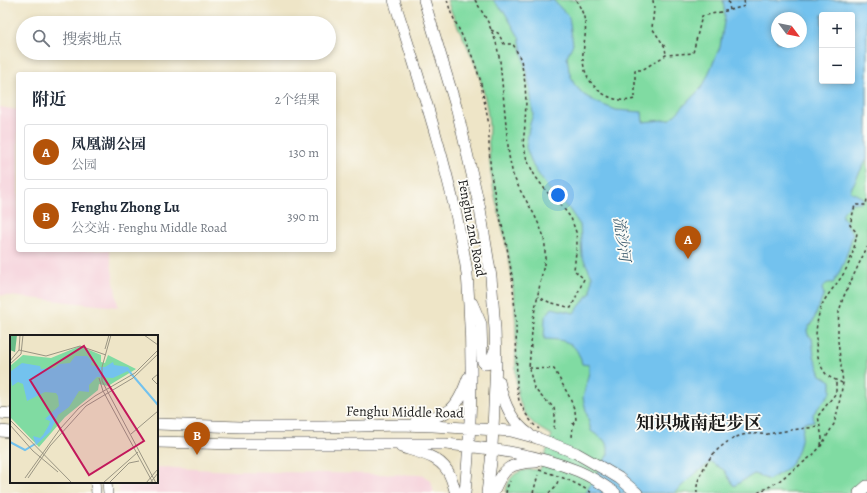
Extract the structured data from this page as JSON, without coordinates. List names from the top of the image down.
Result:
{
  "streets": {
    "street": ["Fenghu 2nd Road", "Fenghu Middle Road"]
  },
  "crossings": [
    ["Fenghu 2nd Road", "Fenghu Middle Road"]
  ],
  "districts": ["知识城南起步区"],
  "water": ["流沙河"],
  "north": "bottom right",
  "page": {
    "map_buttons": ["+", "−"],
    "search": "搜索地点",
    "heading": ["附近", "2个结果"],
    "list": [
      {
        "mark": "A",
        "name": "凤凰湖公园",
        "note": "公园",
        "value": "130 m"
      },
      {
        "mark": "B",
        "name": "Fenghu Zhong Lu",
        "note": "公交站 · Fenghu Middle Road",
        "value": "390 m"
      }
    ],
    "pins": ["A", "B"]
  }
}
